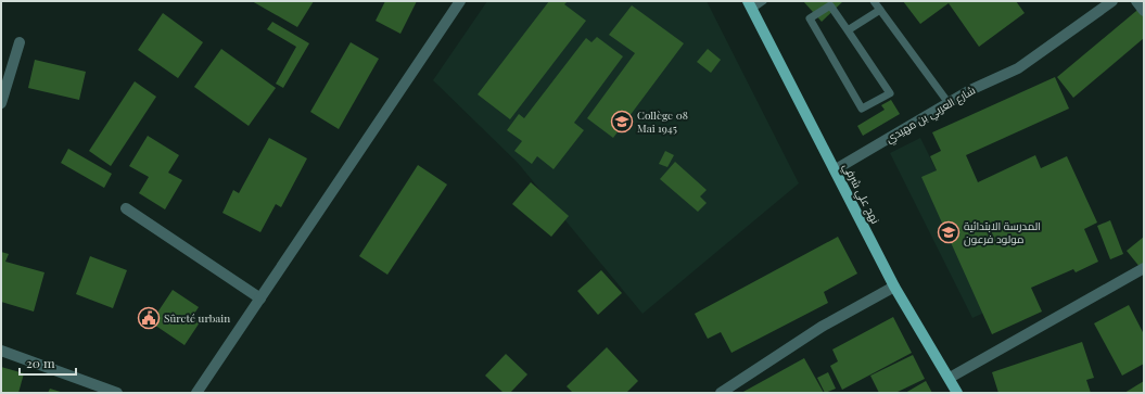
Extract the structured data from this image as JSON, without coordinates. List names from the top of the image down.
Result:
{
  "streets": {
    "main road": ["نهج علي شرفي"],
    "street": ["شارع العربي بن مهيدي"]
  },
  "crossings": [
    ["شارع العربي بن مهيدي", "نهج علي شرفي"]
  ],
  "places": {
    "school or university": ["Collège 08 Mai 1945", "المدرسة الابتدائية مولود فرعون"],
    "public building": ["Sûreté urbain"]
  },
  "scale_bar": "20 m"
}
